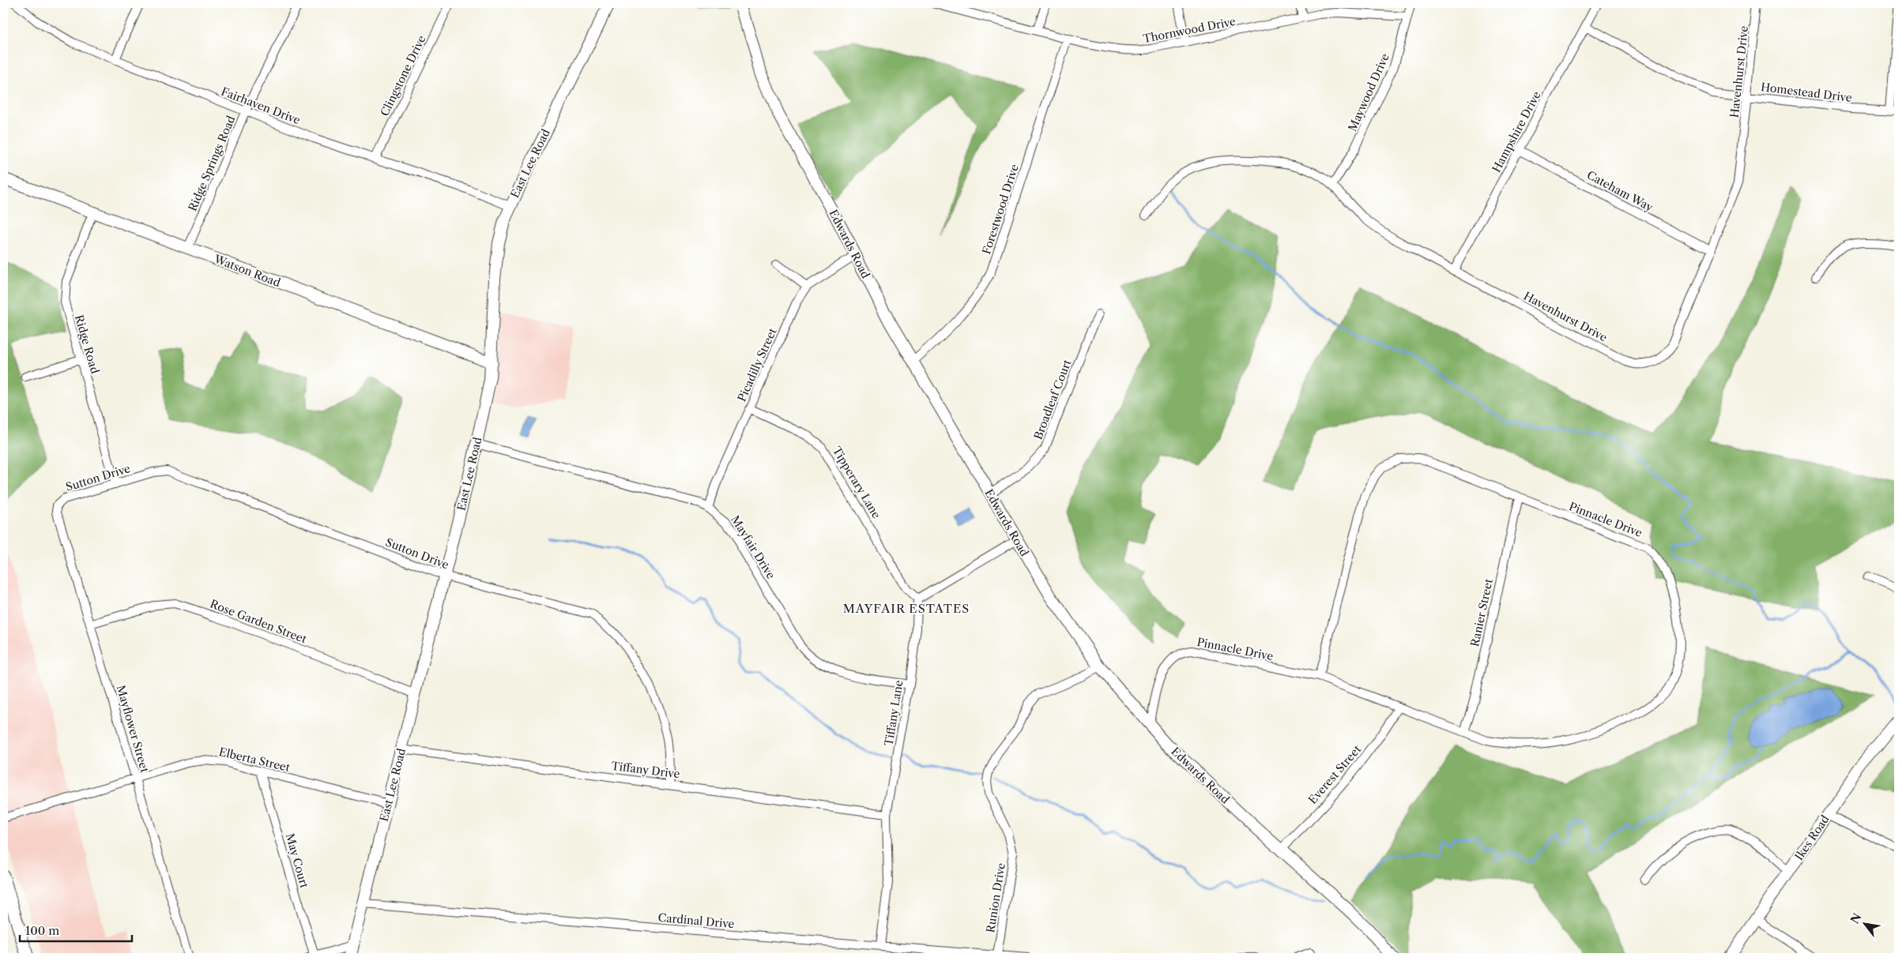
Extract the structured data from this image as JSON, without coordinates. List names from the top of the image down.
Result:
{
  "streets": {
    "street": [
      "Thornwood Drive",
      "Havenhurst Drive",
      "Clingstone Drive",
      "Maywood Drive",
      "Homestead Drive",
      "Fairhaven Drive",
      "Hampshire Drive",
      "Ridge Springs Road",
      "East Lee Road",
      "Cateham Way",
      "Forestwood Drive",
      "Edwards Road",
      "Watson Road",
      "Ridge Road",
      "Picadilly Street",
      "Broadleaf Court",
      "Sutton Drive",
      "Tipperary Lane",
      "Pinnacle Drive",
      "Mayfair Drive",
      "Ranier Street",
      "Rose Garden Street",
      "Tiffany Lane",
      "Mayflower Street",
      "Elberta Street",
      "Tiffany Drive",
      "Everest Street",
      "Ikes Road",
      "May Court",
      "Runion Drive",
      "Cardinal Drive"
    ]
  },
  "crossings": [
    ["Thornwood Drive", "Maywood Drive"],
    ["Thornwood Drive", "Forestwood Drive"],
    ["Havenhurst Drive", "Maywood Drive"],
    ["Havenhurst Drive", "Homestead Drive"],
    ["Havenhurst Drive", "Hampshire Drive"],
    ["Havenhurst Drive", "Cateham Way"],
    ["Clingstone Drive", "Fairhaven Drive"],
    ["Homestead Drive", "Hampshire Drive"],
    ["Fairhaven Drive", "Ridge Springs Road"],
    ["Fairhaven Drive", "East Lee Road"],
    ["Hampshire Drive", "Cateham Way"],
    ["Ridge Springs Road", "Watson Road"],
    ["East Lee Road", "Watson Road"],
    ["East Lee Road", "Sutton Drive"],
    ["East Lee Road", "Mayfair Drive"],
    ["East Lee Road", "Rose Garden Street"],
    ["East Lee Road", "Elberta Street"],
    ["East Lee Road", "Tiffany Drive"],
    ["East Lee Road", "Cardinal Drive"],
    ["Forestwood Drive", "Edwards Road"],
    ["Edwards Road", "Picadilly Street"],
    ["Edwards Road", "Broadleaf Court"],
    ["Edwards Road", "Pinnacle Drive"],
    ["Edwards Road", "Everest Street"],
    ["Edwards Road", "Runion Drive"],
    ["Watson Road", "Ridge Road"],
    ["Ridge Road", "Sutton Drive"],
    ["Picadilly Street", "Tipperary Lane"],
    ["Picadilly Street", "Mayfair Drive"],
    ["Sutton Drive", "Mayflower Street"],
    ["Sutton Drive", "Tiffany Drive"],
    ["Tipperary Lane", "Tiffany Lane"],
    ["Pinnacle Drive", "Ranier Street"],
    ["Pinnacle Drive", "Everest Street"],
    ["Mayfair Drive", "Tiffany Lane"],
    ["Rose Garden Street", "Mayflower Street"],
    ["Tiffany Lane", "Tiffany Drive"],
    ["Tiffany Lane", "Cardinal Drive"],
    ["Mayflower Street", "Elberta Street"],
    ["Elberta Street", "May Court"],
    ["Runion Drive", "Cardinal Drive"]
  ],
  "districts": ["MAYFAIR ESTATES"],
  "scale_bar": "100 m",
  "north": "top left"
}
